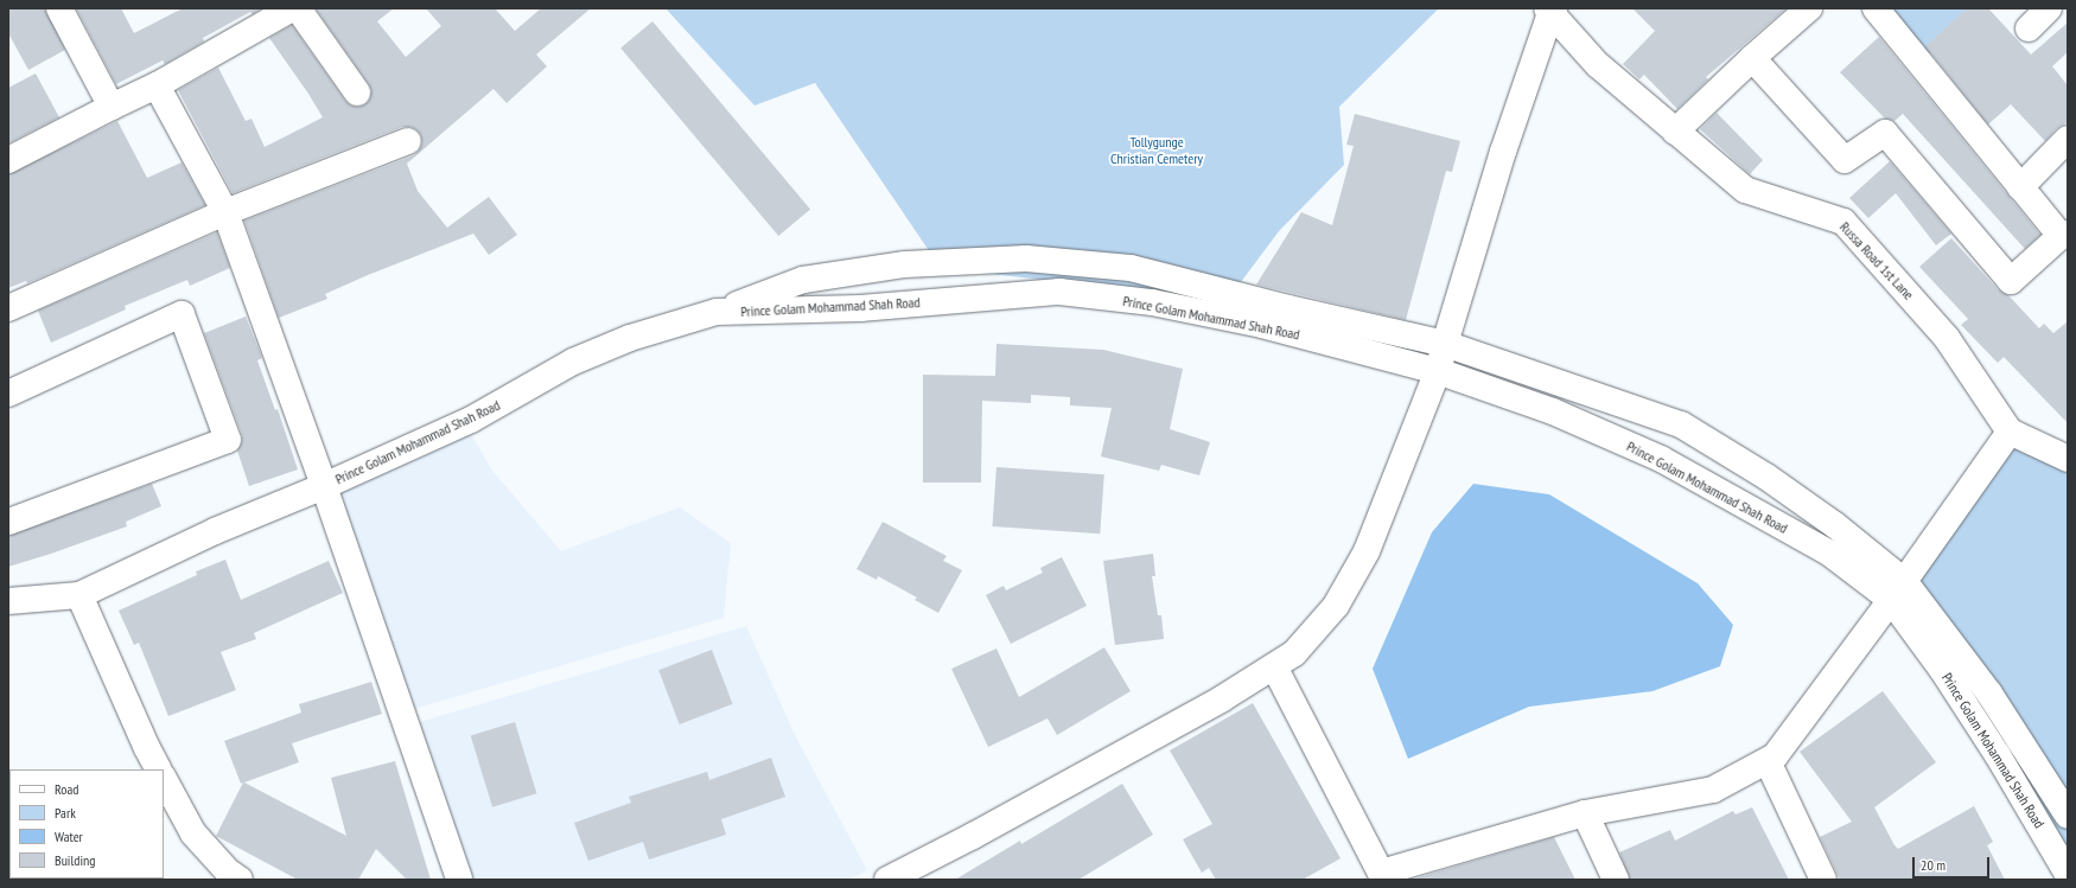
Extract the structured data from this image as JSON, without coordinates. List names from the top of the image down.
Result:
{
  "streets": {
    "street": ["Russa Road 1st Lane", "Prince Golam Mohammad Shah Road"]
  },
  "parks": ["Tollygunge Christian Cemetery"],
  "legend": [
    "Road",
    "Park",
    "Water",
    "Building"
  ],
  "scale_bar": "20 m"
}
